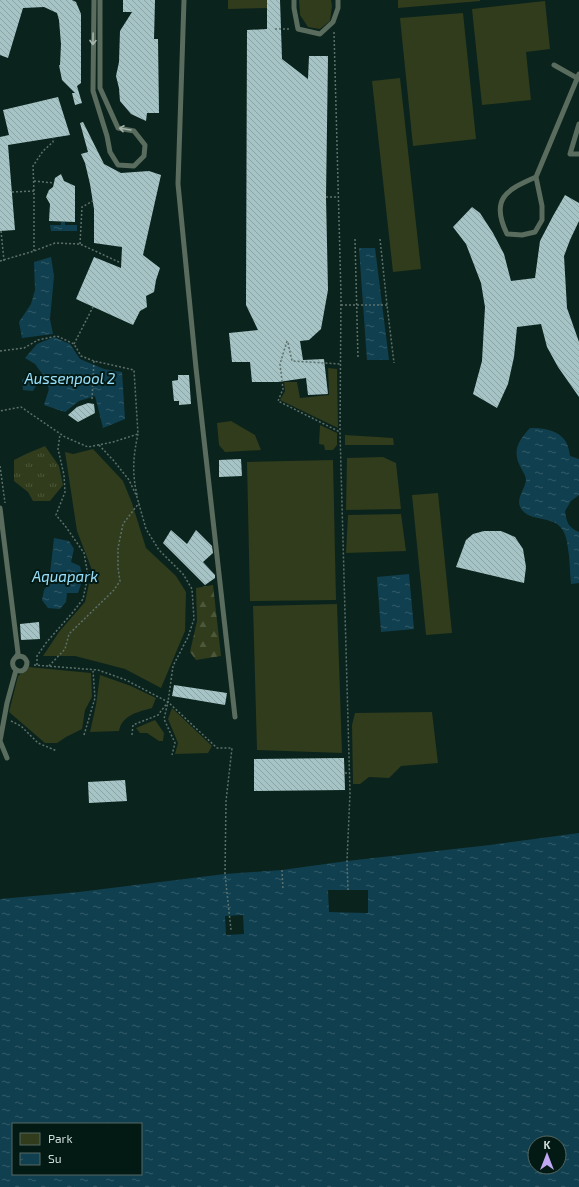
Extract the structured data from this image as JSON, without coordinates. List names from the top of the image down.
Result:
{
  "water": ["Aussenpool 2", "Aquapark"],
  "legend": ["Park", "Su"],
  "north": "top"
}
